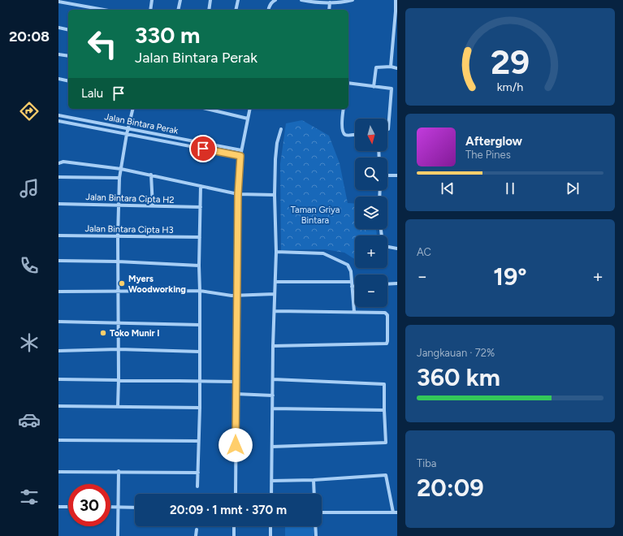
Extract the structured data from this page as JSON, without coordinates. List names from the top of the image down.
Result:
{
  "streets": {
    "street": ["Jalan Bintara Perak", "Jalan Bintara Cipta H2", "Jalan Bintara Cipta H3"]
  },
  "parks": ["Taman Griya Bintara"],
  "places": ["Myers Woodworking", "Toko Munir I"],
  "north": "bottom",
  "page": {
    "tabs": "20:08",
    "turn": ["330 m", "Jalan Bintara Perak"],
    "then": "Lalu",
    "map_buttons": ["+", "−"],
    "song": ["Afterglow", "The Pines"],
    "tile": [
      "AC",
      ["Jangkauan · 72%", "360 km"],
      ["Tiba", "20:09"]
    ],
    "heat": ["−", "19°", "+"],
    "limit": "30",
    "trip": "20:09 · 1 mnt · 370 m",
    "gauge": ["29", "km/h"]
  }
}
